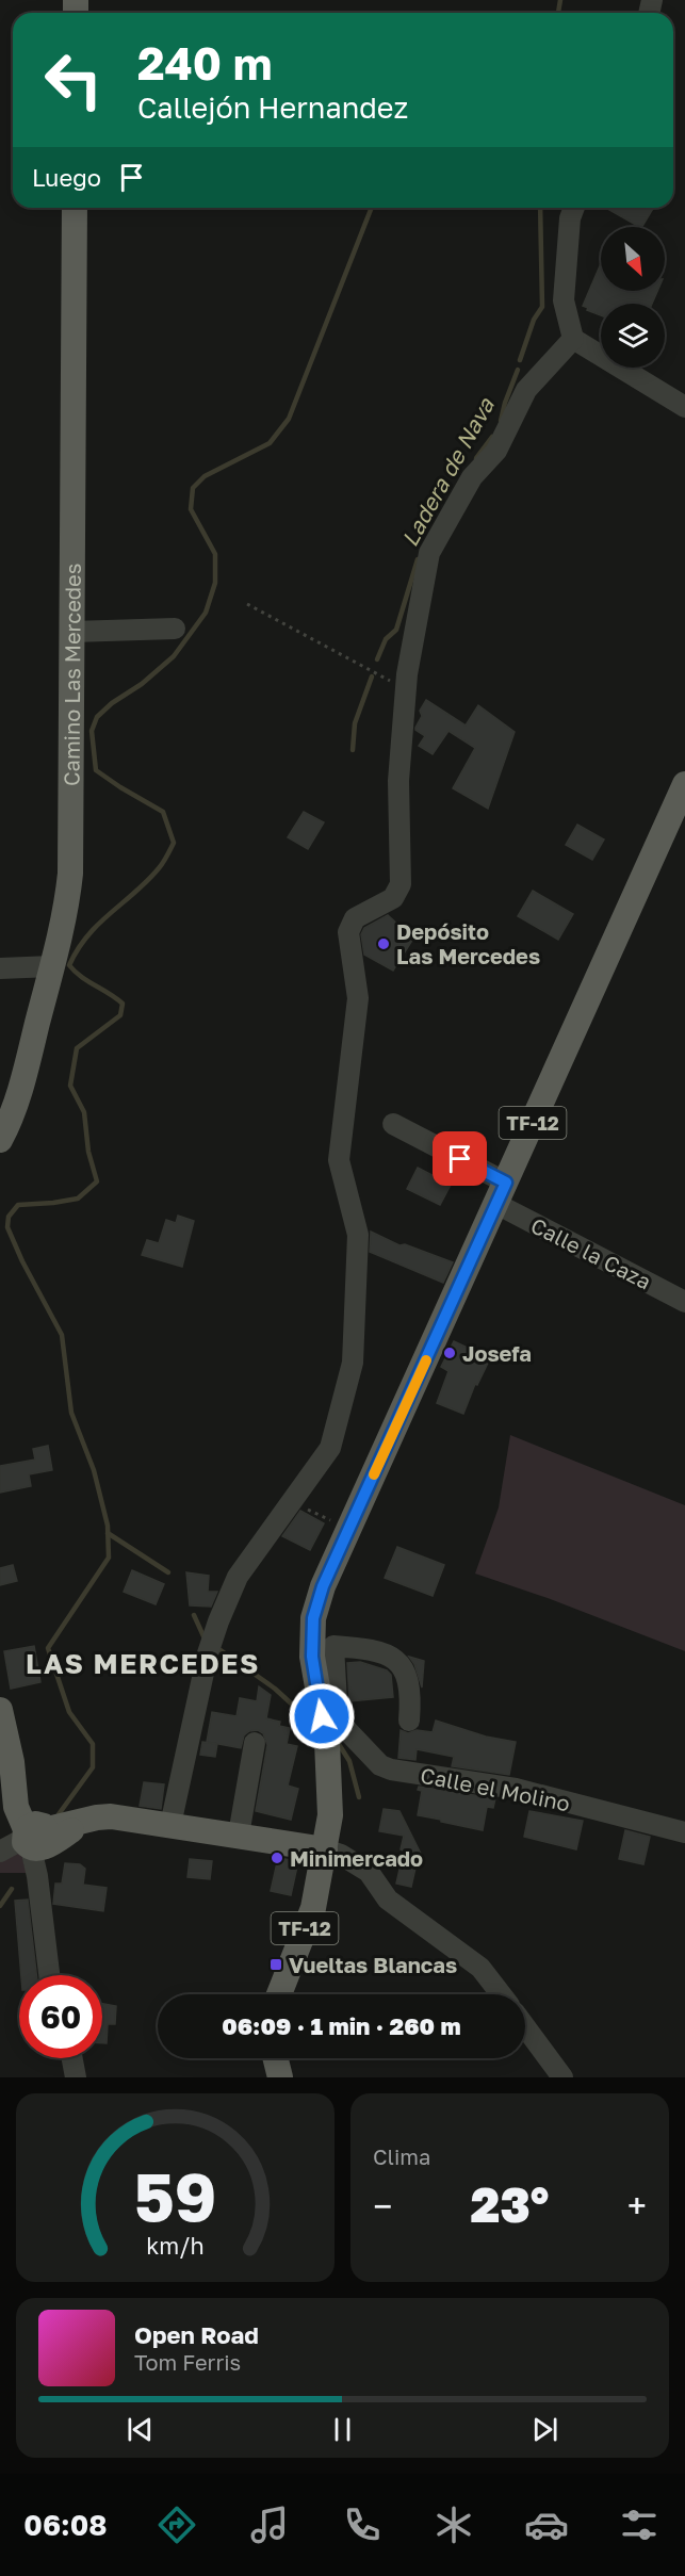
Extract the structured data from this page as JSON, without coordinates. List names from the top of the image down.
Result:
{
  "streets": {
    "main road": ["Camino Las Mercedes", "TF-12"],
    "street": ["Calle la Caza", "Calle el Molino"]
  },
  "crossings": [
    ["TF-12", "Calle la Caza"],
    ["TF-12", "Calle el Molino"]
  ],
  "districts": ["LAS MERCEDES"],
  "water": ["Ladera de Nava"],
  "places": {
    "other": ["Depósito Las Mercedes", "Josefa", "Minimercado"],
    "transit": ["Vueltas Blancas"]
  },
  "north": "bottom right",
  "page": {
    "turn": ["240 m", "Callejón Hernandez"],
    "then": "Luego",
    "limit": "60",
    "trip": "06:09 · 1 min · 260 m",
    "tile": "Clima",
    "heat": ["−", "23°", "+"],
    "song": ["Open Road", "Tom Ferris"],
    "tabs": "06:08",
    "gauge": ["59", "km/h"]
  }
}
